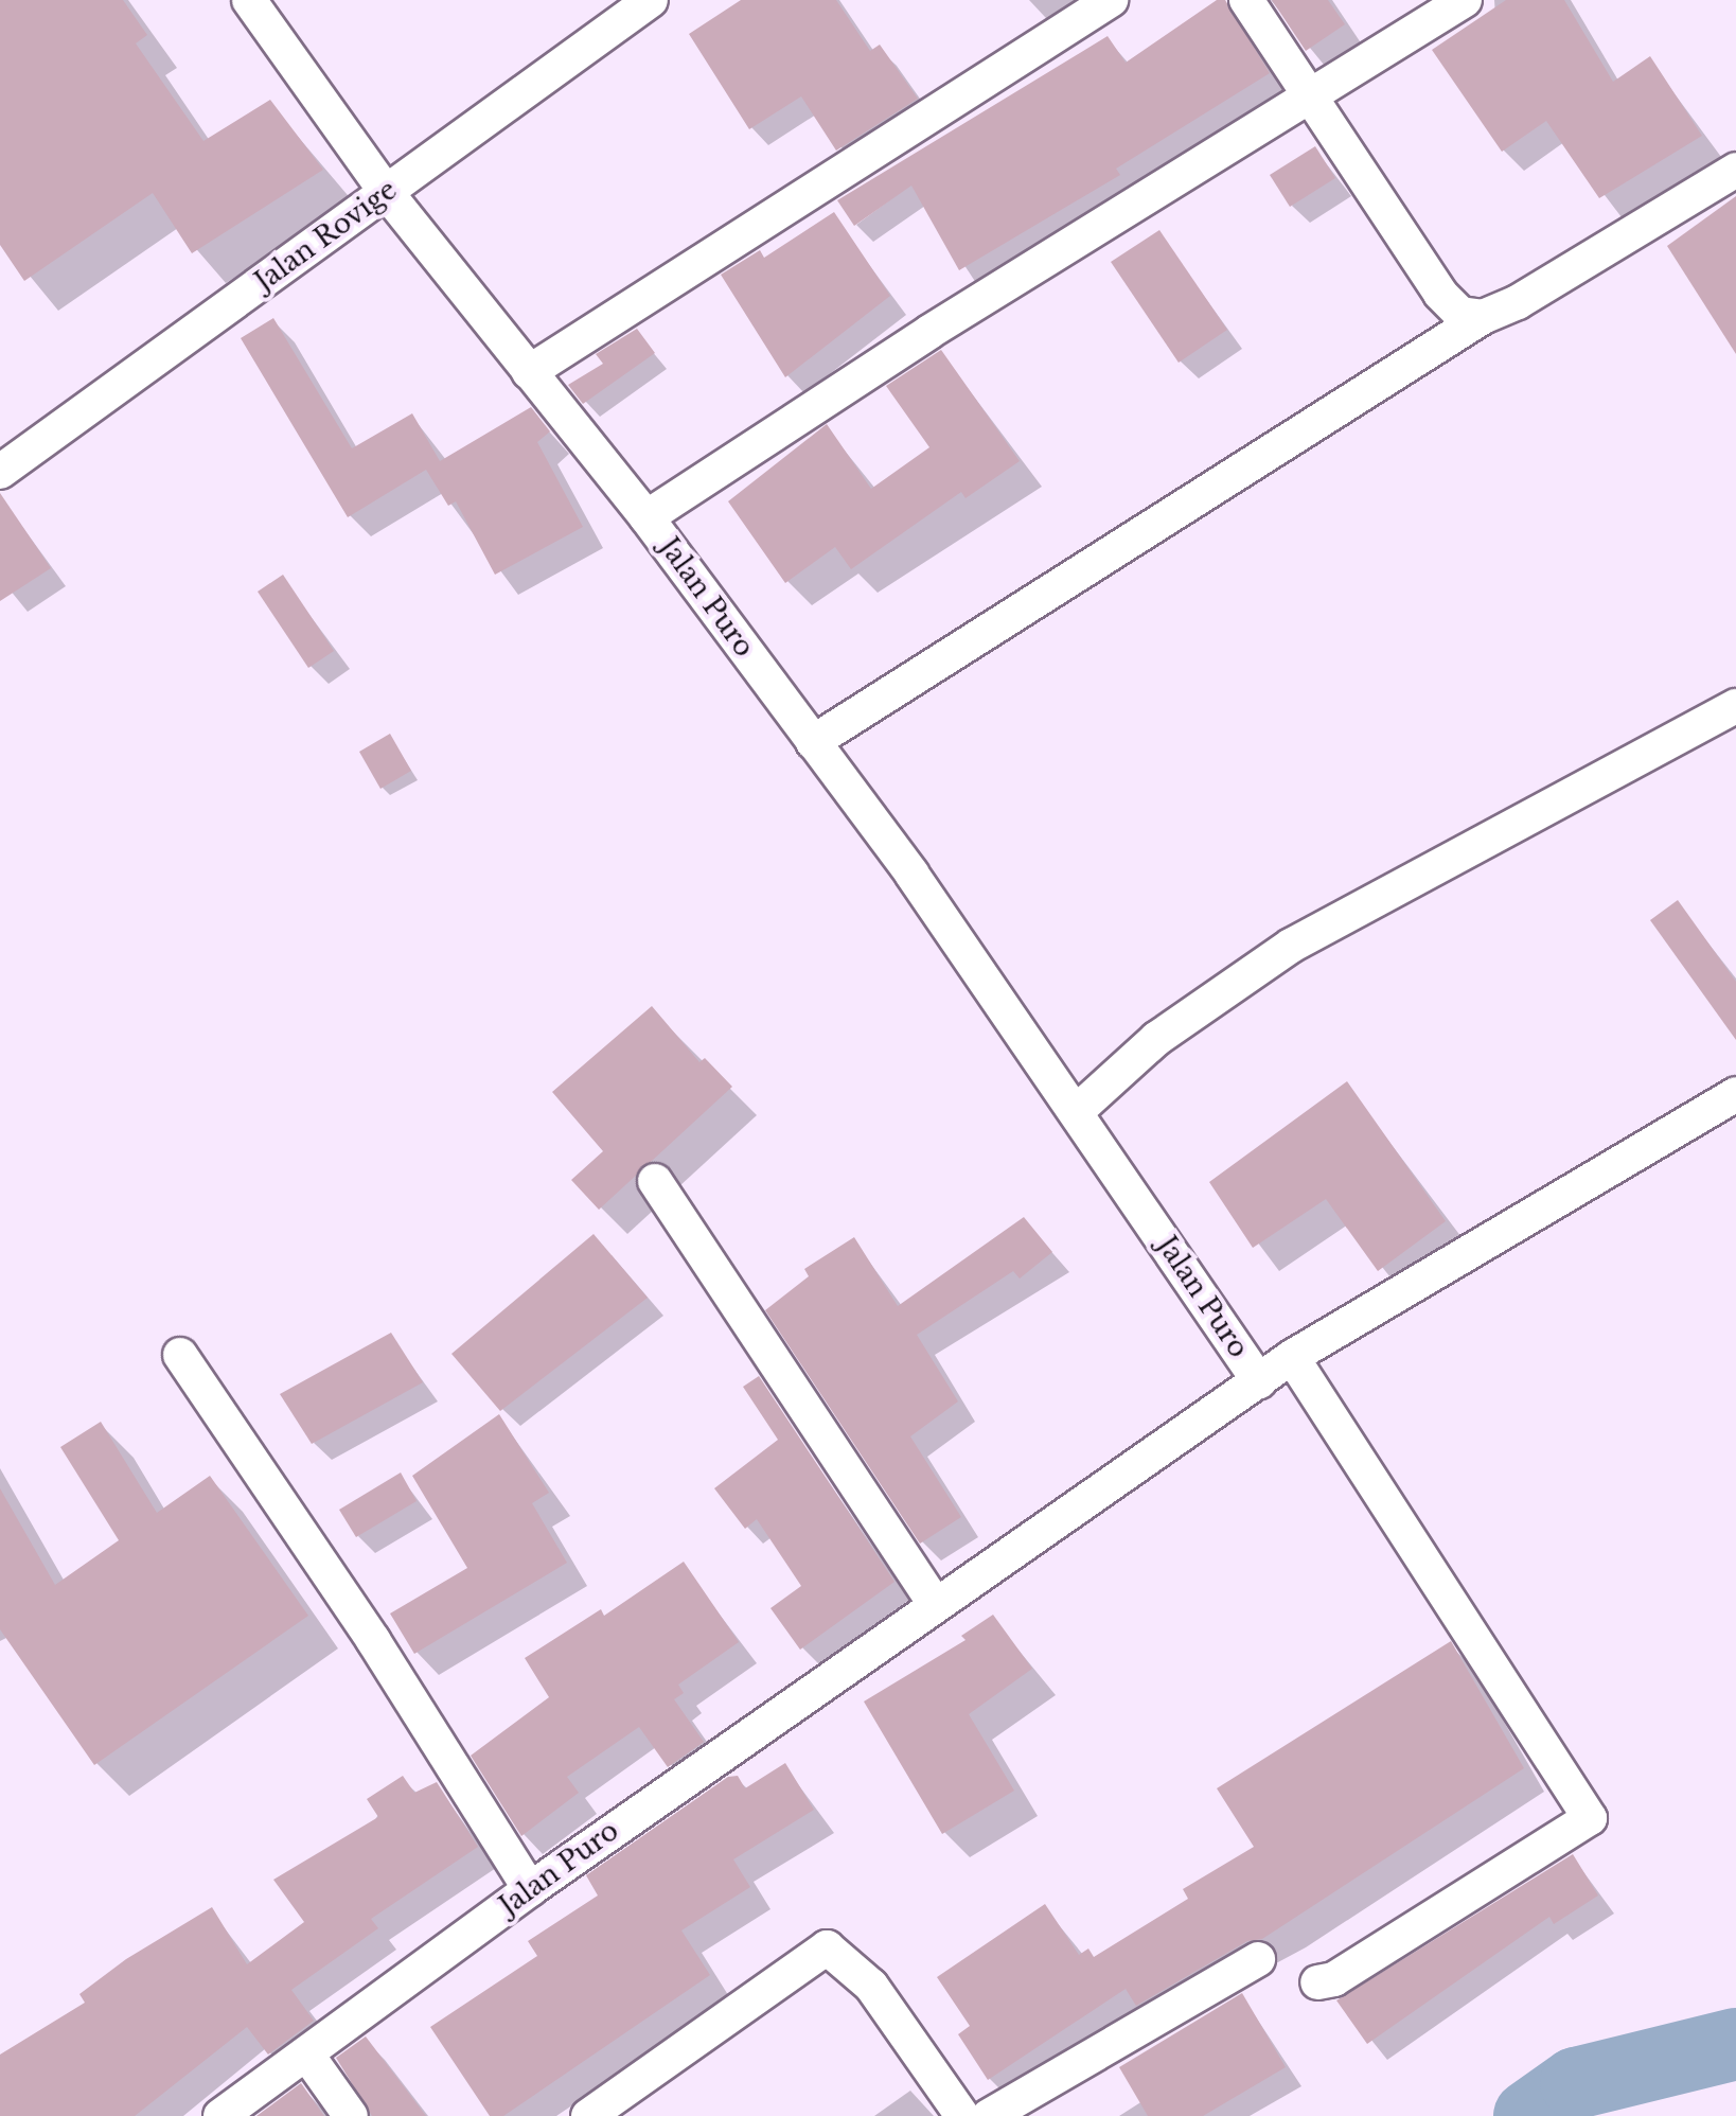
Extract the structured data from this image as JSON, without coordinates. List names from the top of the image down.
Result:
{
  "streets": {
    "street": ["Jalan Rovige", "Jalan Puro"]
  },
  "crossings": [
    ["Jalan Rovige", "Jalan Puro"]
  ]
}
